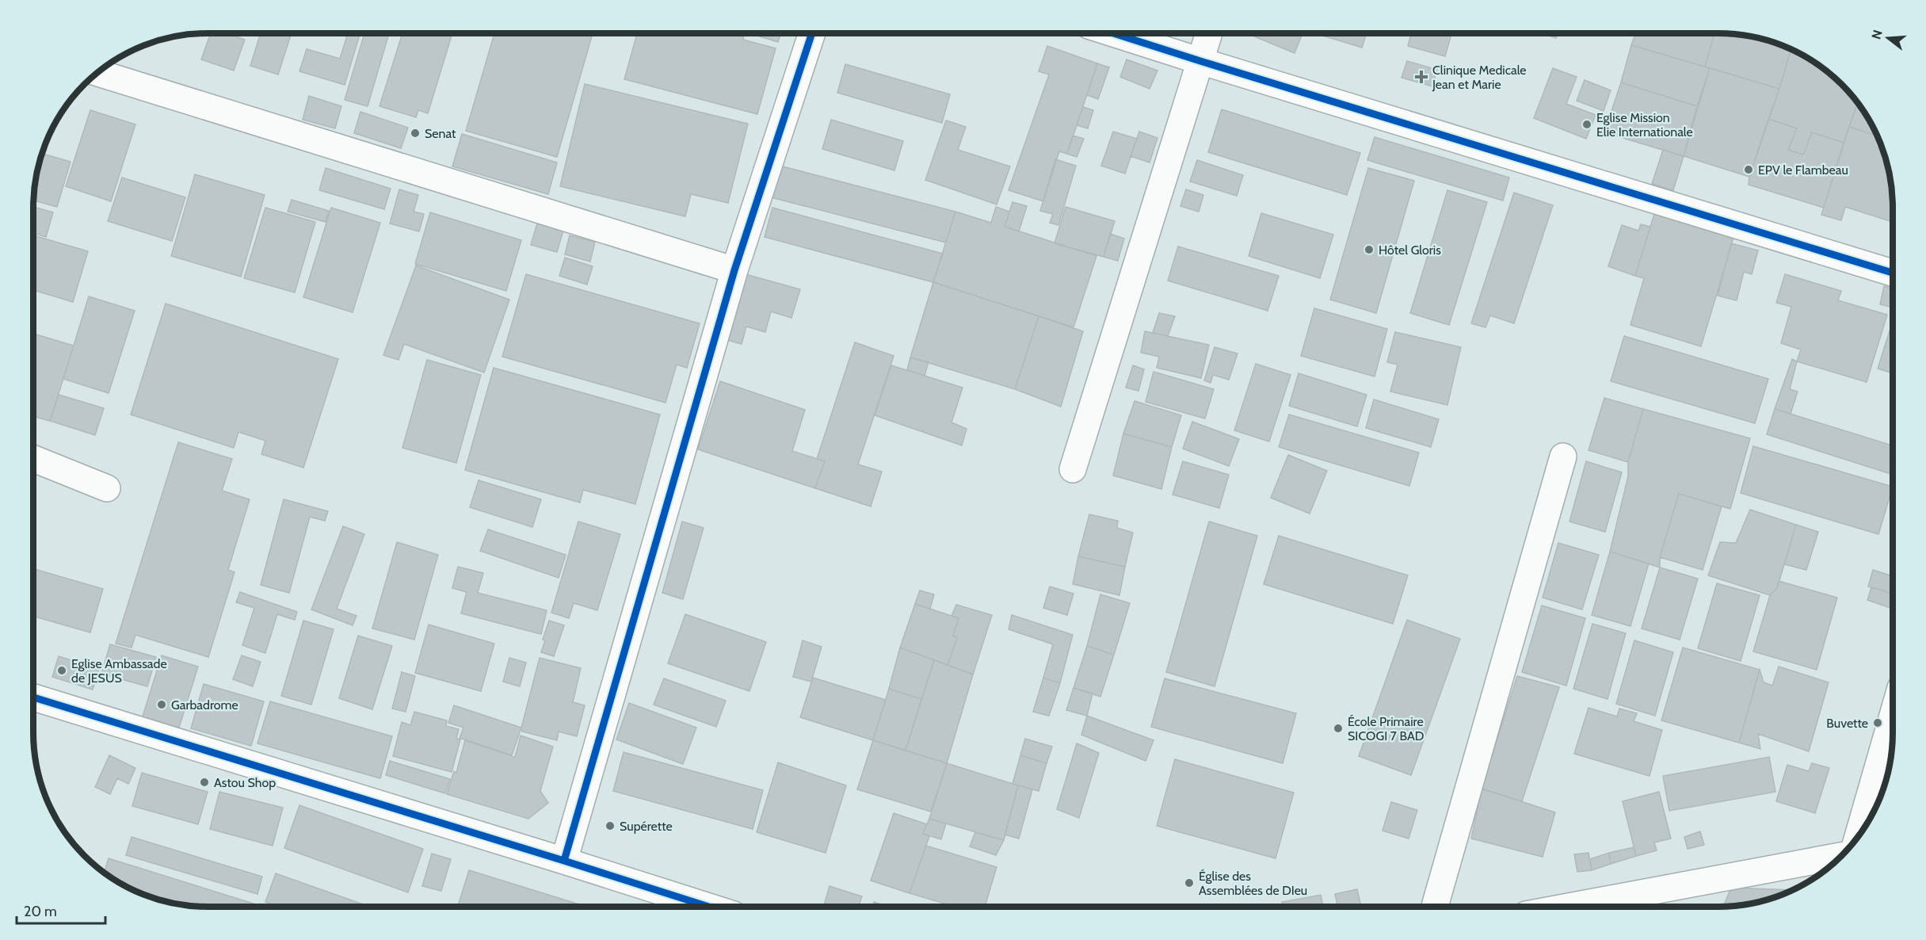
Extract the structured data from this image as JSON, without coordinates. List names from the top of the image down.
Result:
{
  "places": {
    "health": ["Clinique Medicale Jean et Marie"],
    "other": [
      "Eglise Mission Elie Internationale",
      "Senat",
      "EPV le Flambeau",
      "Hôtel Gloris",
      "Eglise Ambassade de JESUS",
      "Garbadrome",
      "Buvette",
      "École Primaire SICOGI 7 BAD",
      "Astou Shop",
      "Supérette",
      "Église des Assemblées de DIeu"
    ]
  },
  "scale_bar": "20 m",
  "north": "left"
}
